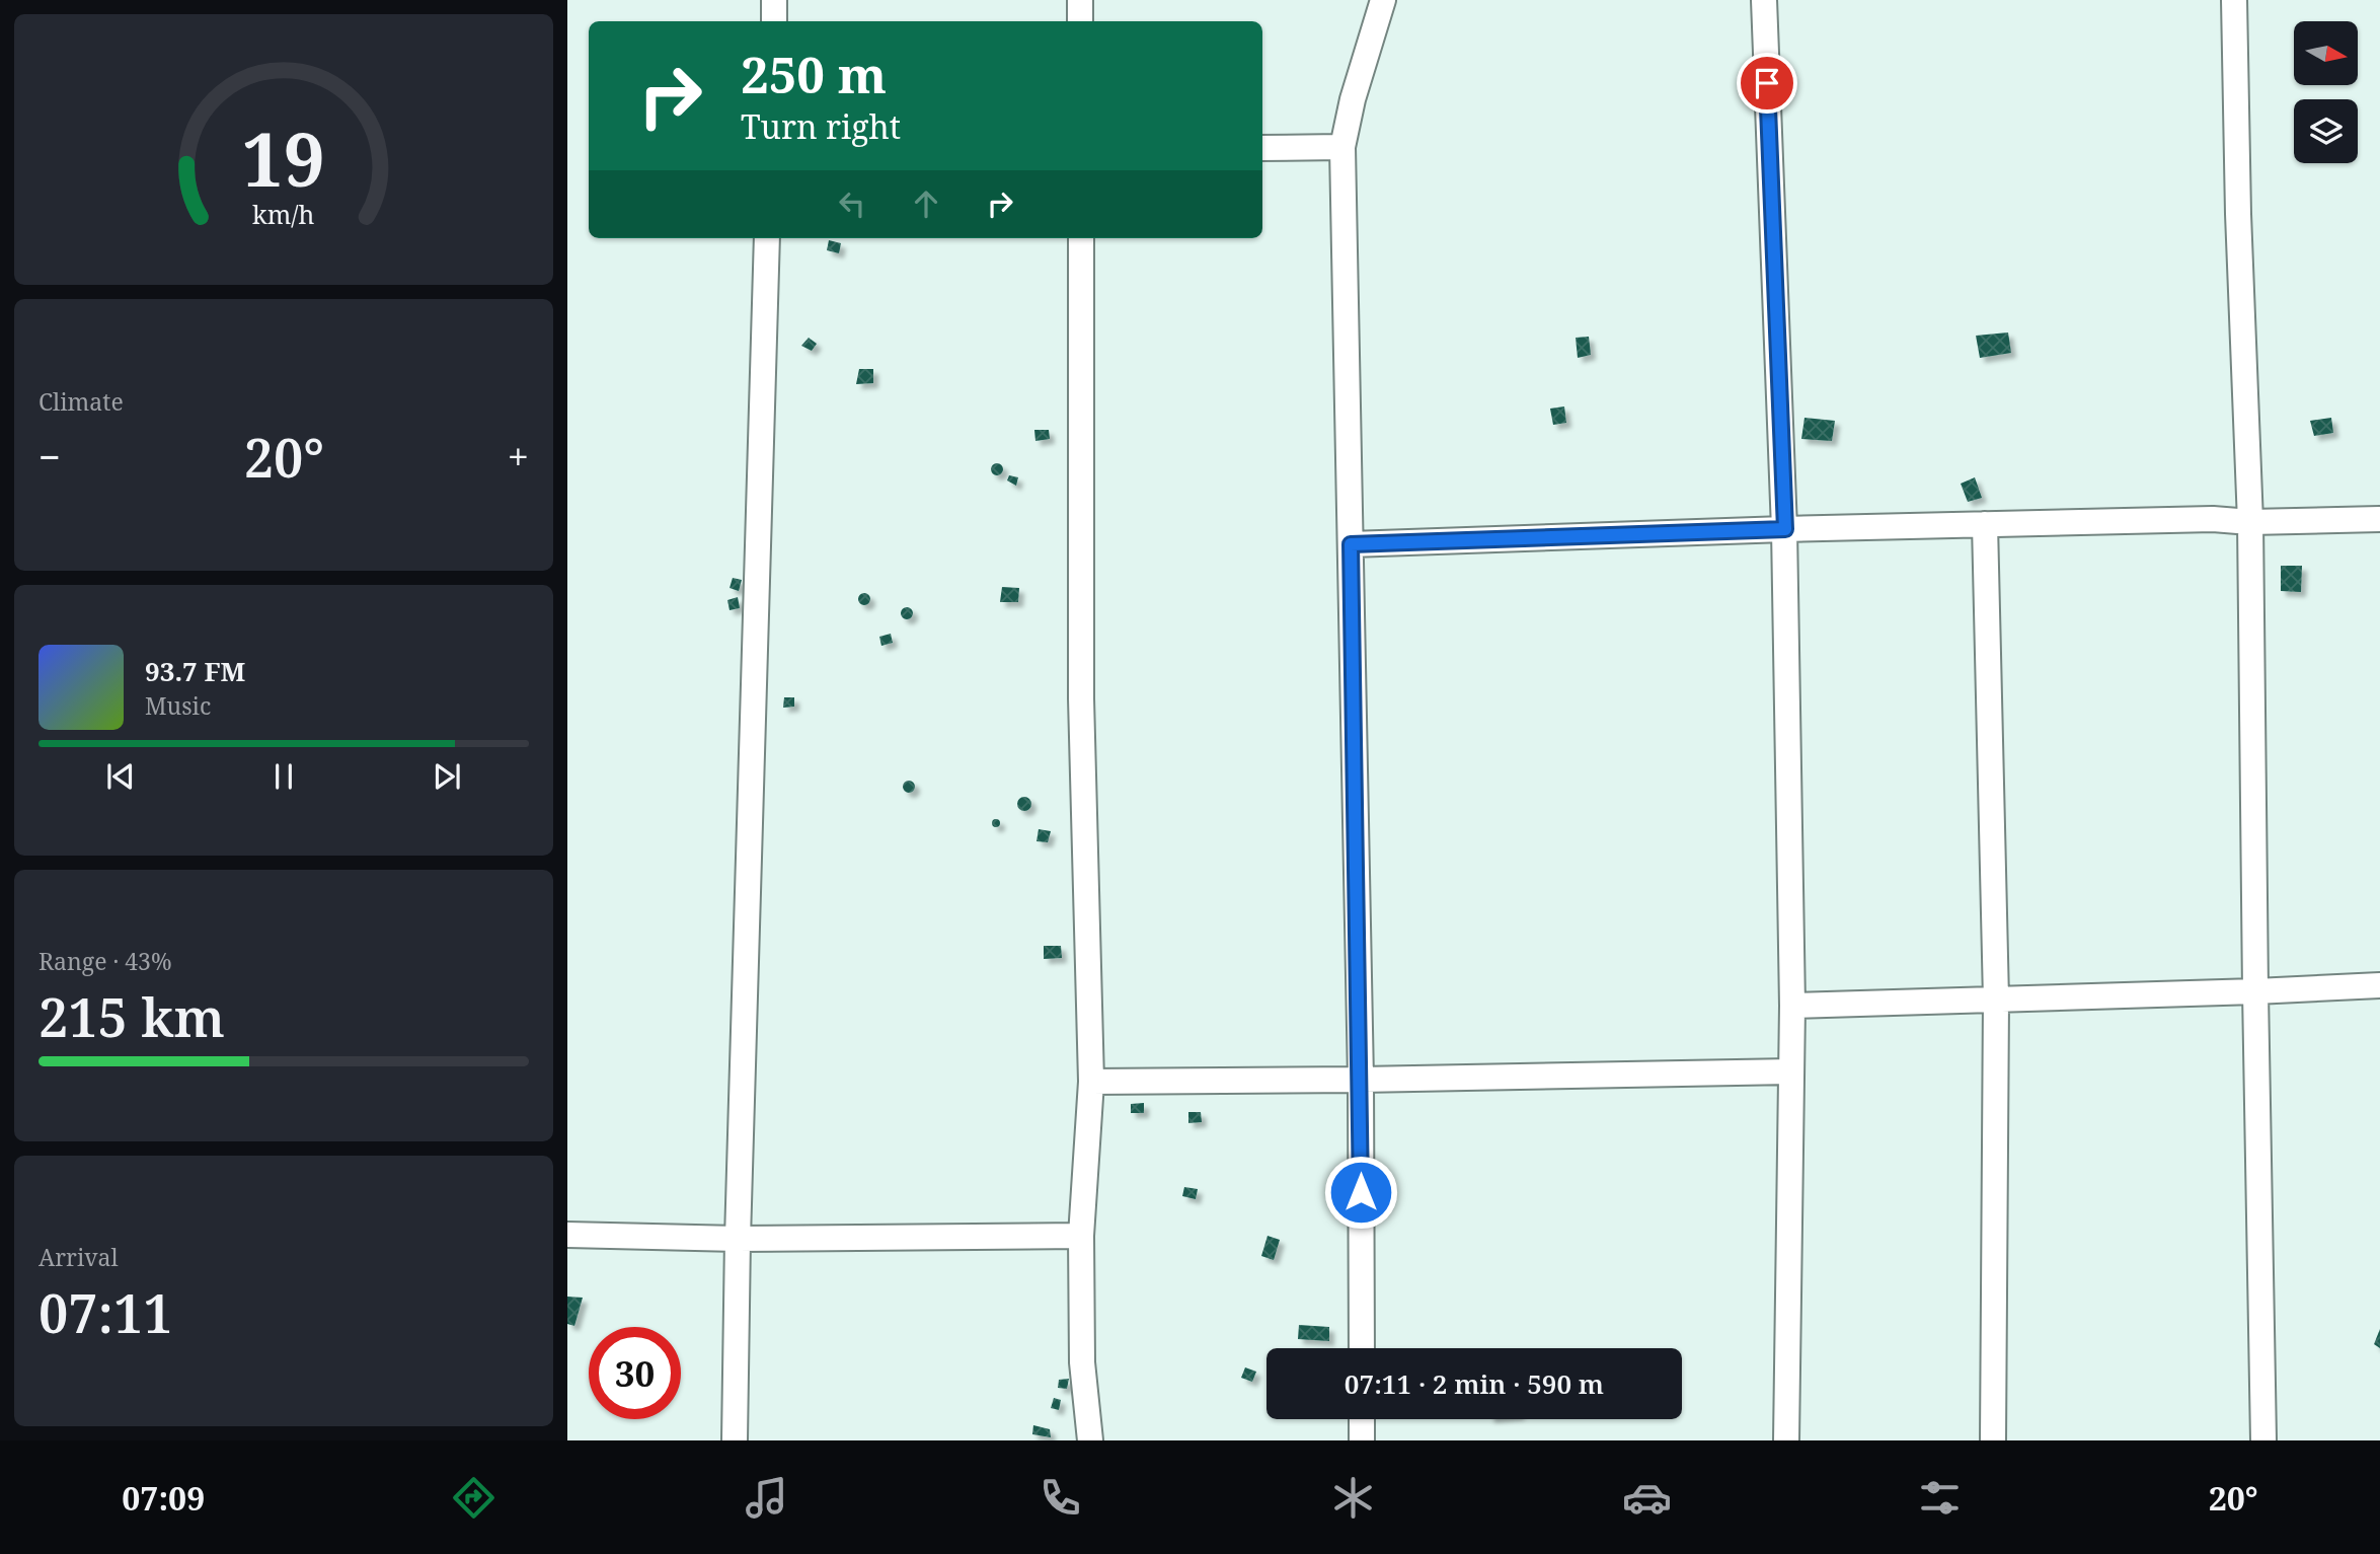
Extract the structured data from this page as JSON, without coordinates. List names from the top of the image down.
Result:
{
  "north": "right",
  "page": {
    "turn": ["250 m", "Turn right"],
    "tile": [
      "Climate",
      ["Range · 43%", "215 km"],
      ["Arrival", "07:11"]
    ],
    "heat": ["−", "20°", "+"],
    "song": ["93.7 FM", "Music"],
    "limit": "30",
    "trip": "07:11 · 2 min · 590 m",
    "tabs": ["07:09", "20°"],
    "gauge": ["19", "km/h"]
  }
}
